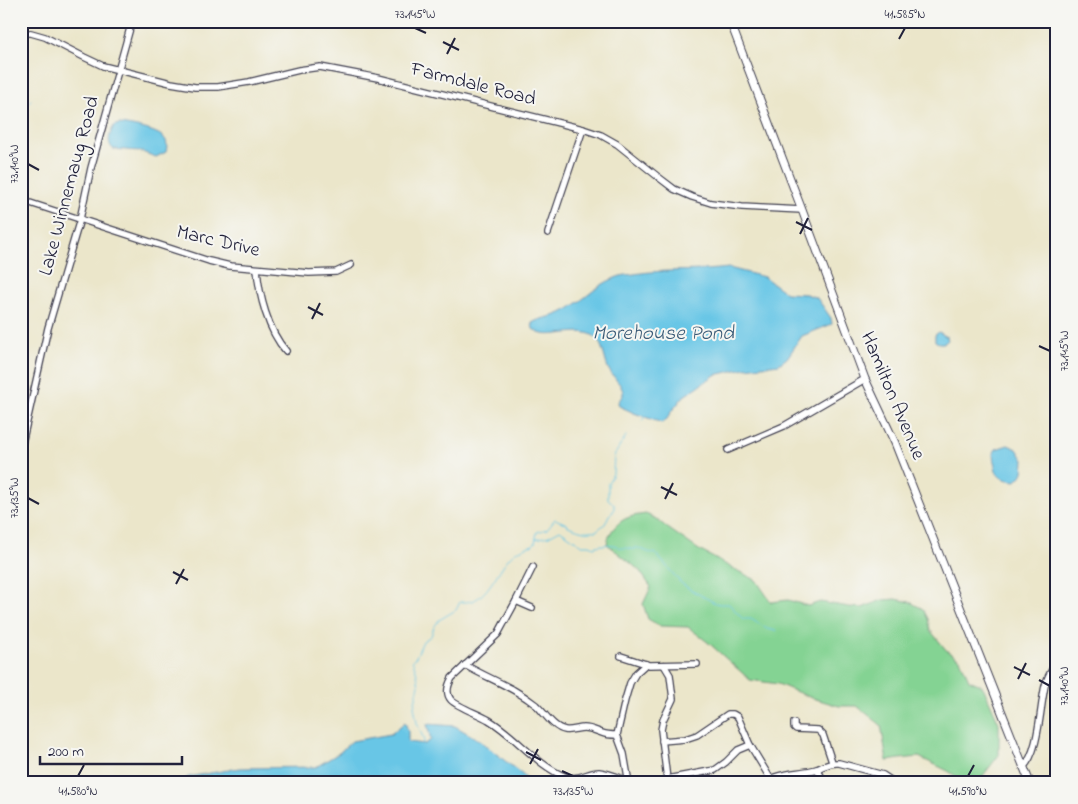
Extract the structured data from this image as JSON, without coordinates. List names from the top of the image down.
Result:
{
  "streets": {
    "street": [
      "Farmdale Road",
      "Lake Winnemaug Road",
      "Marc Drive",
      "Hamilton Avenue"
    ]
  },
  "crossings": [
    ["Farmdale Road", "Lake Winnemaug Road"],
    ["Farmdale Road", "Hamilton Avenue"],
    ["Lake Winnemaug Road", "Marc Drive"]
  ],
  "water": ["Morehouse Pond"],
  "scale_bar": "200 m",
  "coordinates": [
    "73.145°W",
    "41.585°N",
    "73.140°W",
    "73.135°W",
    "41.580°N",
    "41.590°N"
  ]
}
